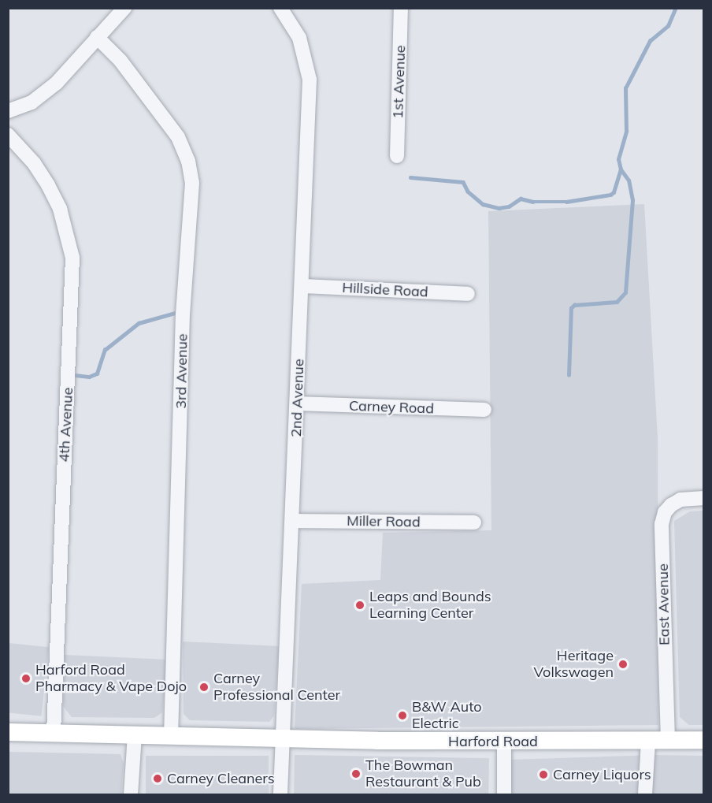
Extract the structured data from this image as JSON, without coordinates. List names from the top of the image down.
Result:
{
  "streets": {
    "main road": ["Harford Road"],
    "street": [
      "1st Avenue",
      "Hillside Road",
      "3rd Avenue",
      "2nd Avenue",
      "Carney Road",
      "4th Avenue",
      "Miller Road",
      "East Avenue"
    ]
  },
  "crossings": [
    ["Hillside Road", "2nd Avenue"],
    ["3rd Avenue", "Harford Road"],
    ["2nd Avenue", "Carney Road"],
    ["2nd Avenue", "Miller Road"],
    ["2nd Avenue", "Harford Road"],
    ["4th Avenue", "Harford Road"],
    ["East Avenue", "Harford Road"]
  ],
  "places": [
    "Leaps and Bounds Learning Center",
    "Heritage Volkswagen",
    "Harford Road Pharmacy & Vape Dojo",
    "Carney Professional Center",
    "B&W Auto Electric",
    "The Bowman Restaurant & Pub",
    "Carney Liquors",
    "Carney Cleaners"
  ]
}
